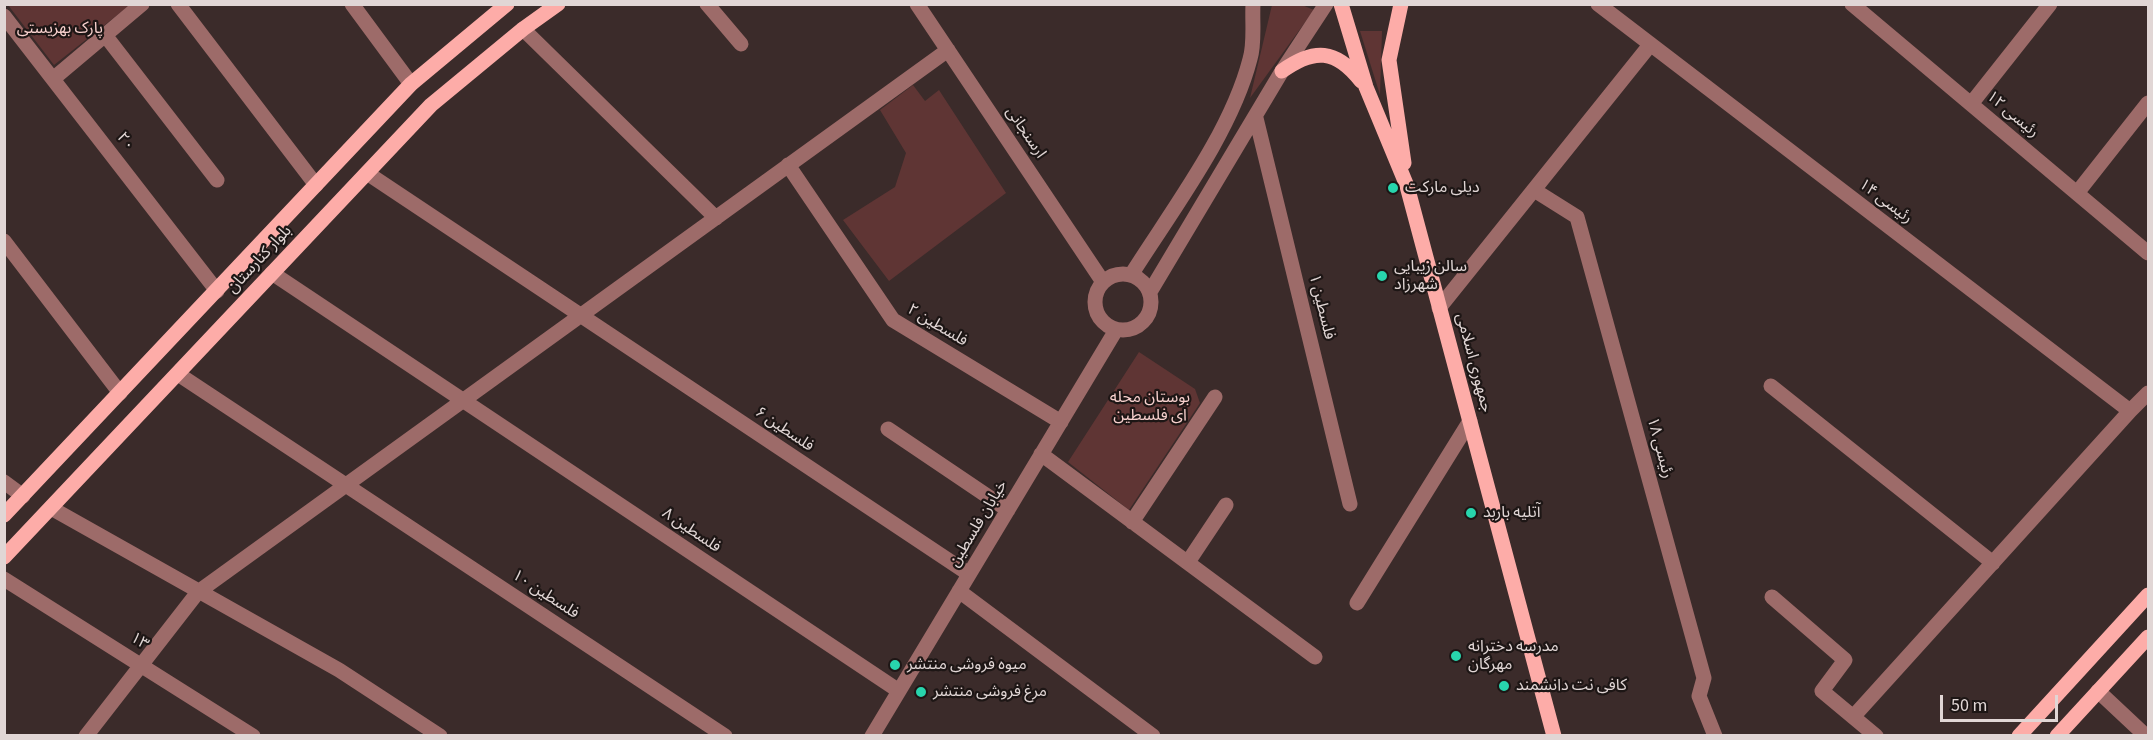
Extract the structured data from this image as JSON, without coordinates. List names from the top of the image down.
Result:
{
  "streets": {
    "main road": ["بلوار کنارستان", "جمهوری اسلامی"],
    "street": [
      "رئیسی ۱۲",
      "ارسنجانی",
      "۲۰",
      "رئیسی ۱۴",
      "فلسطین ۱",
      "فلسطین ۲",
      "فلسطین ۶",
      "رئیسی ۱۸",
      "خیابان فلسطین",
      "فلسطین ۸",
      "فلسطین ۱۰",
      "۱۳"
    ]
  },
  "crossings": [
    ["ارسنجانی", "خیابان فلسطین"],
    ["۲۰", "بلوار کنارستان"],
    ["بلوار کنارستان", "فلسطین ۶"],
    ["بلوار کنارستان", "فلسطین ۸"],
    ["بلوار کنارستان", "فلسطین ۱۰"],
    ["فلسطین ۲", "خیابان فلسطین"],
    ["فلسطین ۶", "خیابان فلسطین"],
    ["خیابان فلسطین", "فلسطین ۸"]
  ],
  "parks": ["پارک بهزیستی", "بوستان محله ای فلسطین"],
  "places": [
    "دیلی مارکت",
    "سالن زیبایی شهرزاد",
    "آتلیه باربد",
    "مدرسه دخترانه مهرگان",
    "میوه فروشی منتشر",
    "کافی نت دانشمند",
    "مرغ فروشی منتشر"
  ],
  "scale_bar": "50 m"
}
